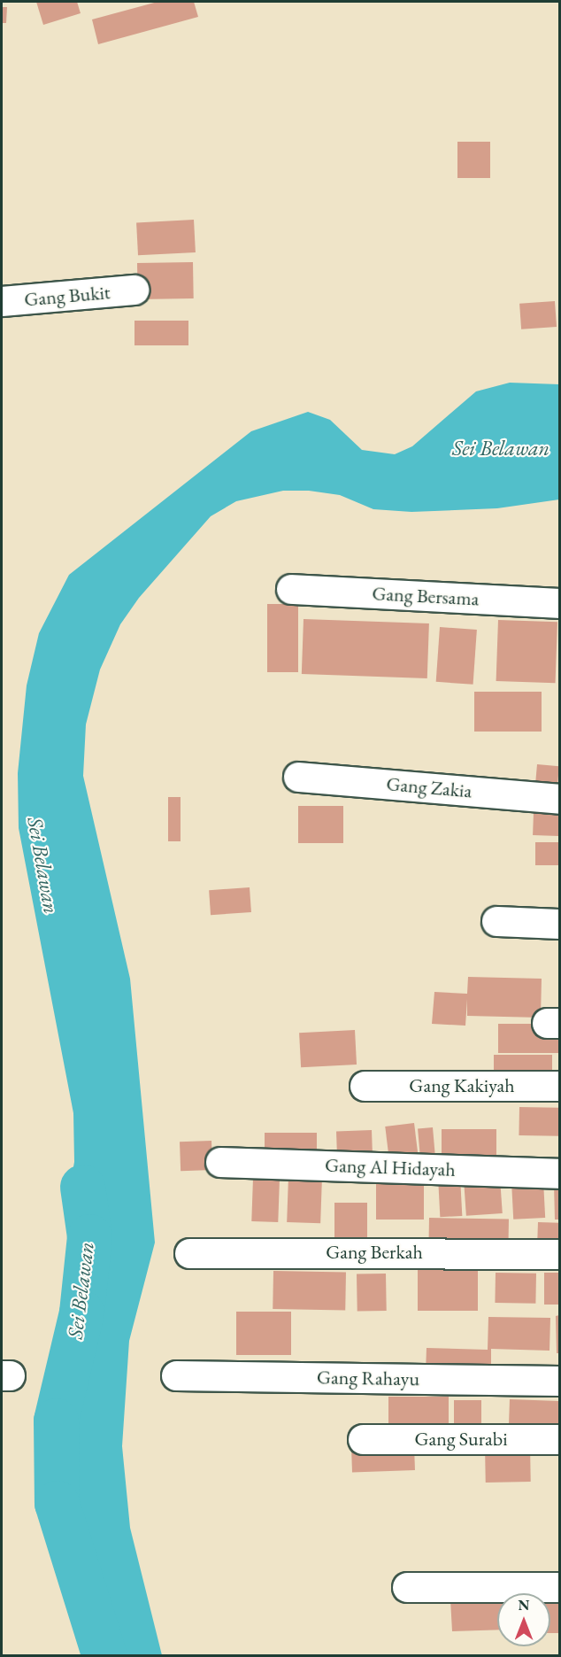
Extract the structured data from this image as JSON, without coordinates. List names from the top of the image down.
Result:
{
  "streets": {
    "street": [
      "Gang Bukit",
      "Gang Bersama",
      "Gang Zakia",
      "Gang Kakiyah",
      "Gang Al Hidayah",
      "Gang Berkah",
      "Gang Rahayu",
      "Gang Surabi"
    ]
  },
  "water": ["Sei Belawan"],
  "north": "top"
}
